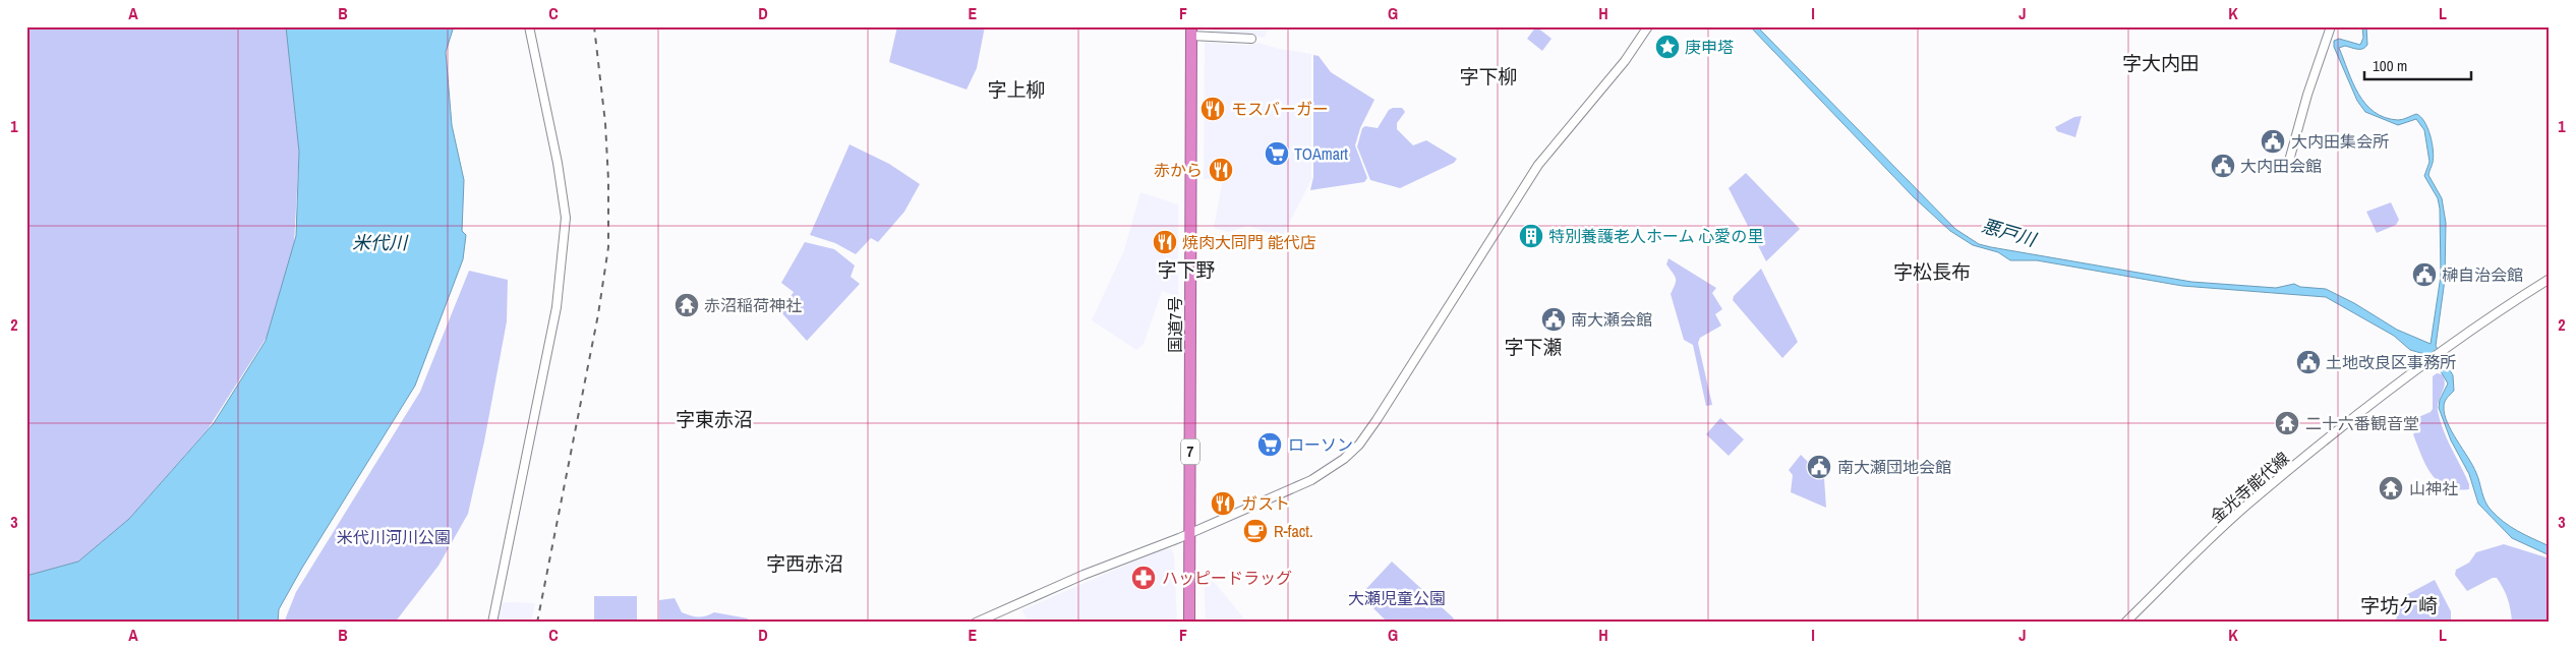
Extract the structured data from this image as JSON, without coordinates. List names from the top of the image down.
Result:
{
  "streets": {
    "highway": ["国道7号", "7"],
    "street": ["金光寺能代線"]
  },
  "districts": [
    "字大内田",
    "字下柳",
    "字上柳",
    "字下野",
    "字松長布",
    "字下瀬",
    "字東赤沼",
    "字西赤沼",
    "字坊ケ崎"
  ],
  "water": ["悪戸川", "米代川"],
  "parks": ["米代川河川公園", "大瀬児童公園"],
  "places": {
    "place": ["庚申塔"],
    "restaurant": [
      "モスバーガー",
      "赤から",
      "焼肉大同門 能代店",
      "ガスト"
    ],
    "public building": [
      "大内田集会所",
      "大内田会館",
      "榊自治会館",
      "南大瀬会館",
      "土地改良区事務所",
      "南大瀬団地会館"
    ],
    "supermarket": ["TOAmart", "ローソン"],
    "building": ["特別養護老人ホーム 心愛の里"],
    "temple": ["赤沼稲荷神社", "二十六番観音堂", "山神社"],
    "cafe": ["R-fact."],
    "pharmacy": ["ハッピードラッグ"]
  },
  "scale_bar": "100 m",
  "grid": {
    "columns": [
      "A",
      "B",
      "C",
      "D",
      "E",
      "F",
      "G",
      "H",
      "I",
      "J",
      "K",
      "L"
    ],
    "rows": ["1", "2", "3"]
  }
}
